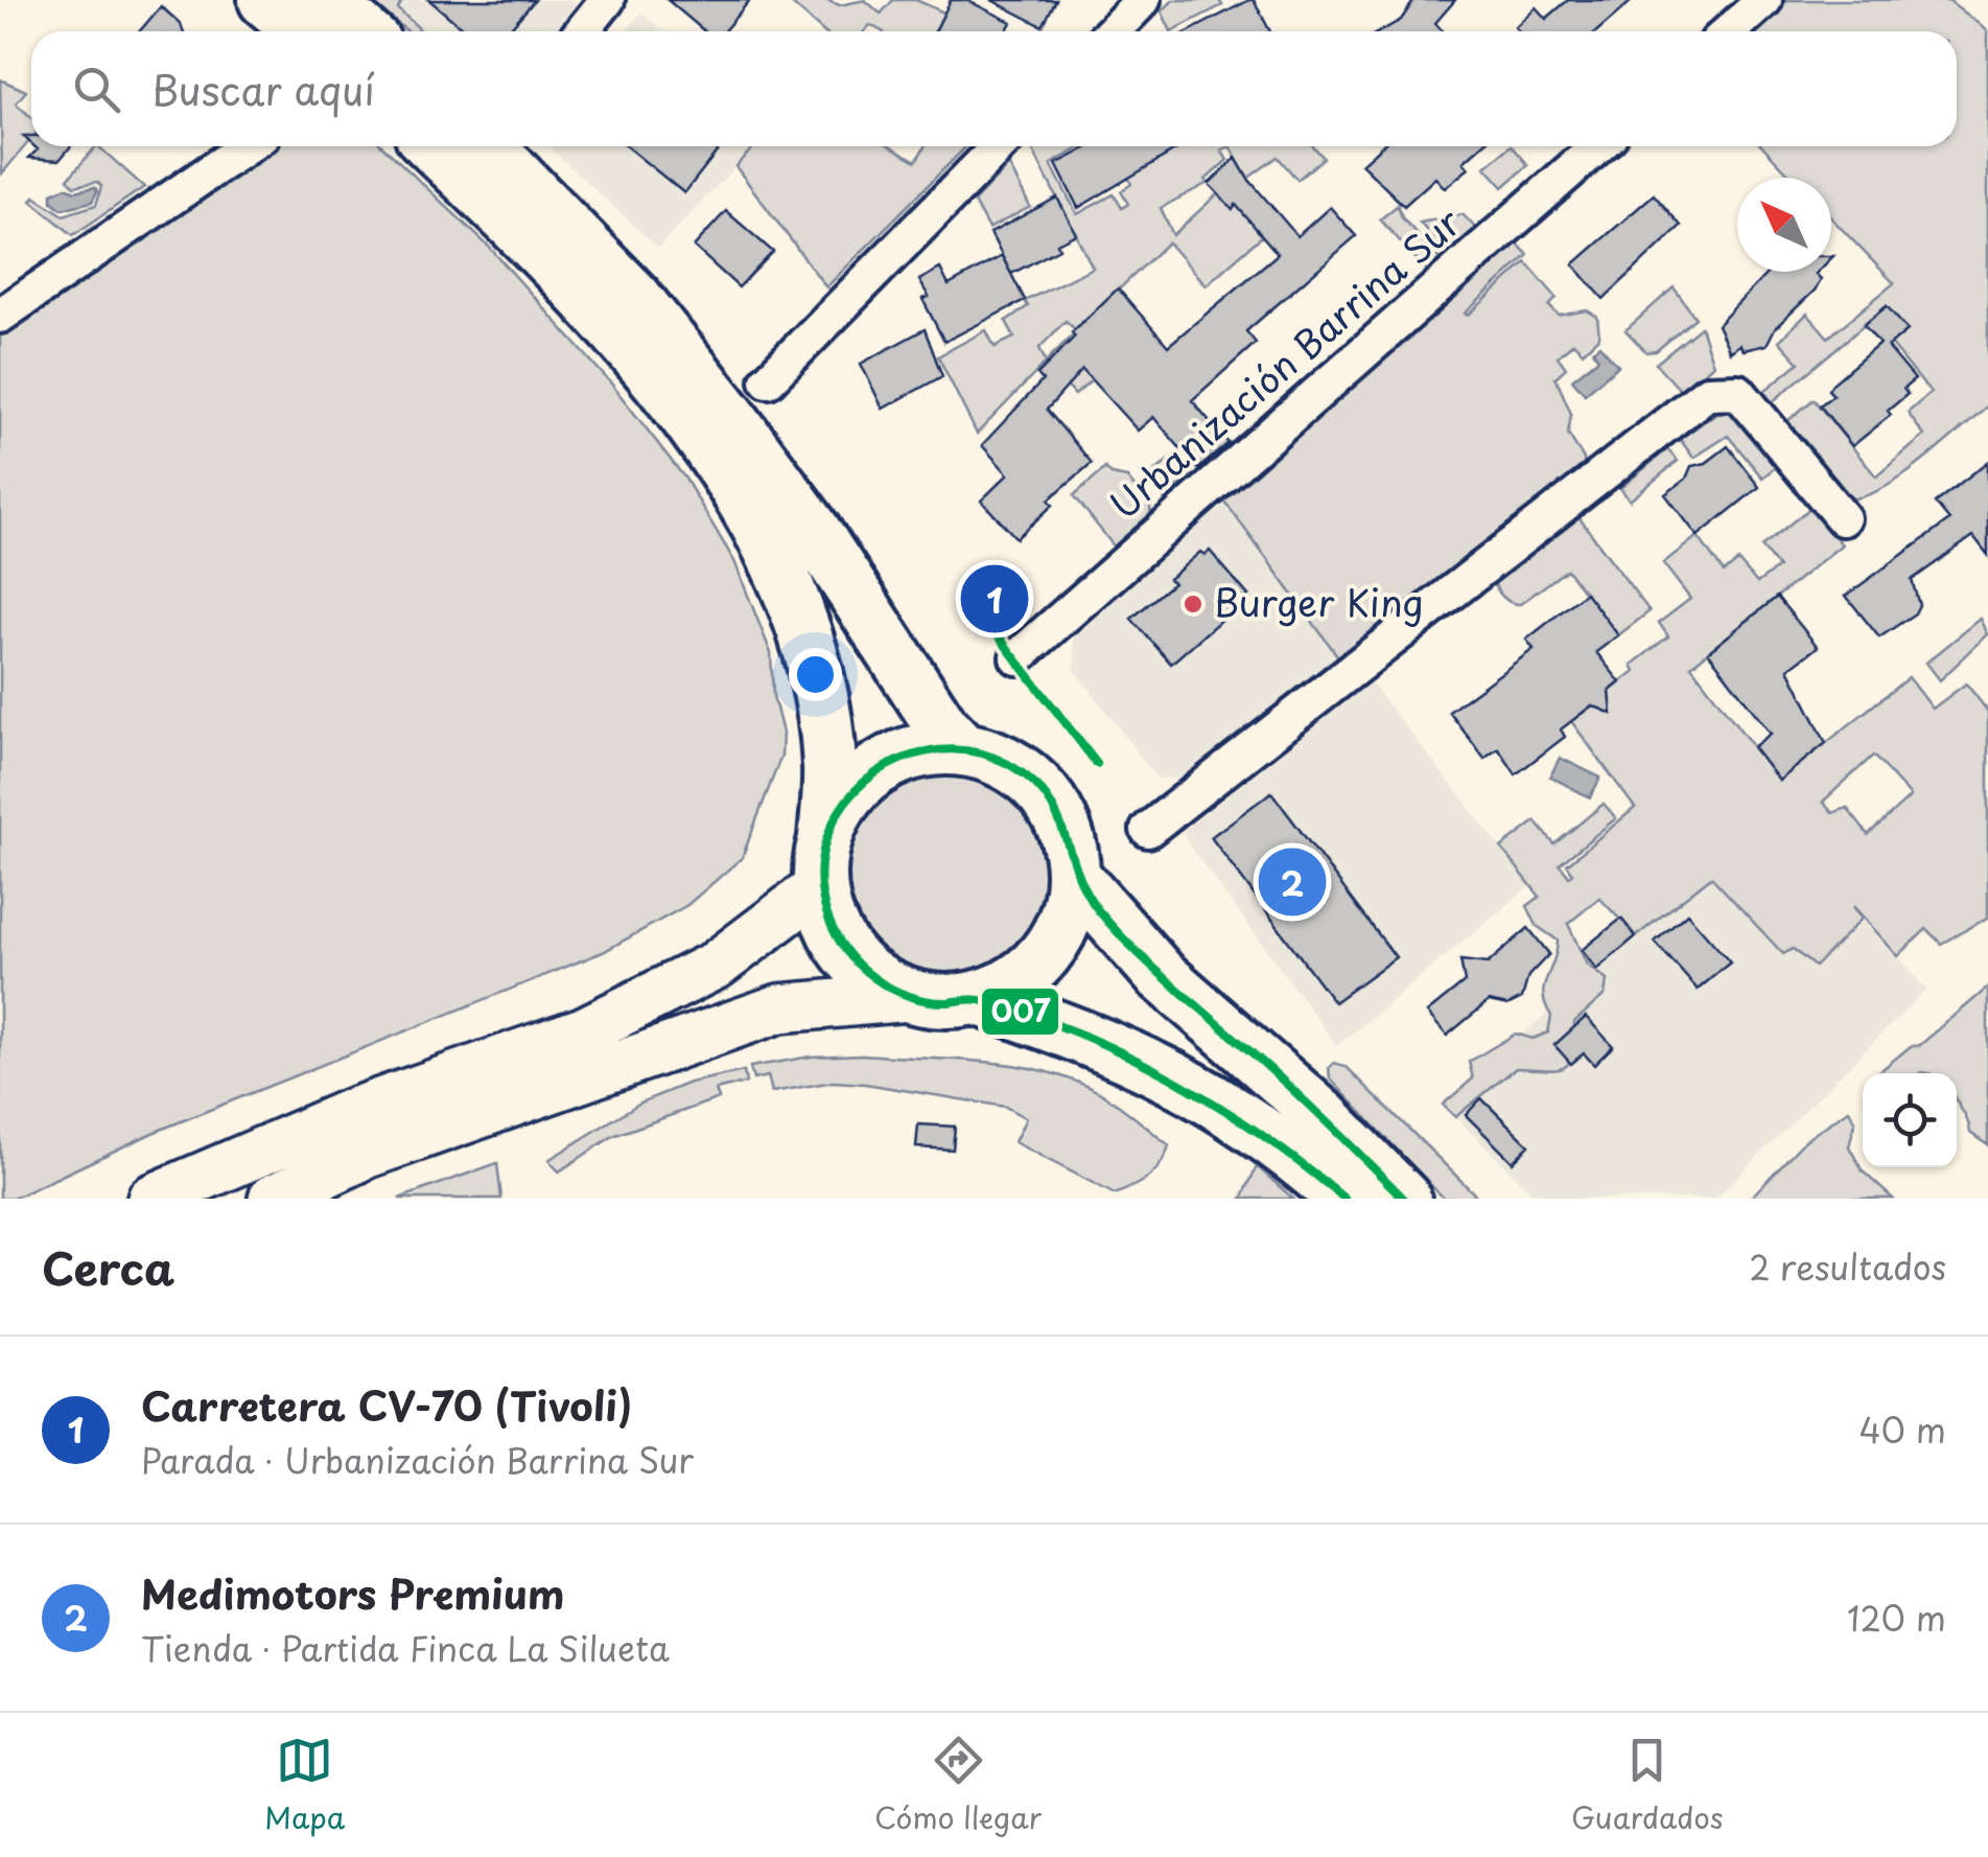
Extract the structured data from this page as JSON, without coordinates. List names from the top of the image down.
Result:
{
  "streets": {
    "street": ["Urbanización Barrina Sur"]
  },
  "places": ["Burger King"],
  "lines": ["transit line 007"],
  "north": "top left",
  "page": {
    "search": "Buscar aquí",
    "pins": ["1", "2"],
    "heading": ["Cerca", "2 resultados"],
    "list": [
      {
        "mark": "1",
        "name": "Carretera CV-70 (Tivoli)",
        "note": "Parada · Urbanización Barrina Sur",
        "value": "40 m"
      },
      {
        "mark": "2",
        "name": "Medimotors Premium",
        "note": "Tienda · Partida Finca La Silueta",
        "value": "120 m"
      }
    ],
    "nav": ["Mapa", "Cómo llegar", "Guardados"]
  }
}
